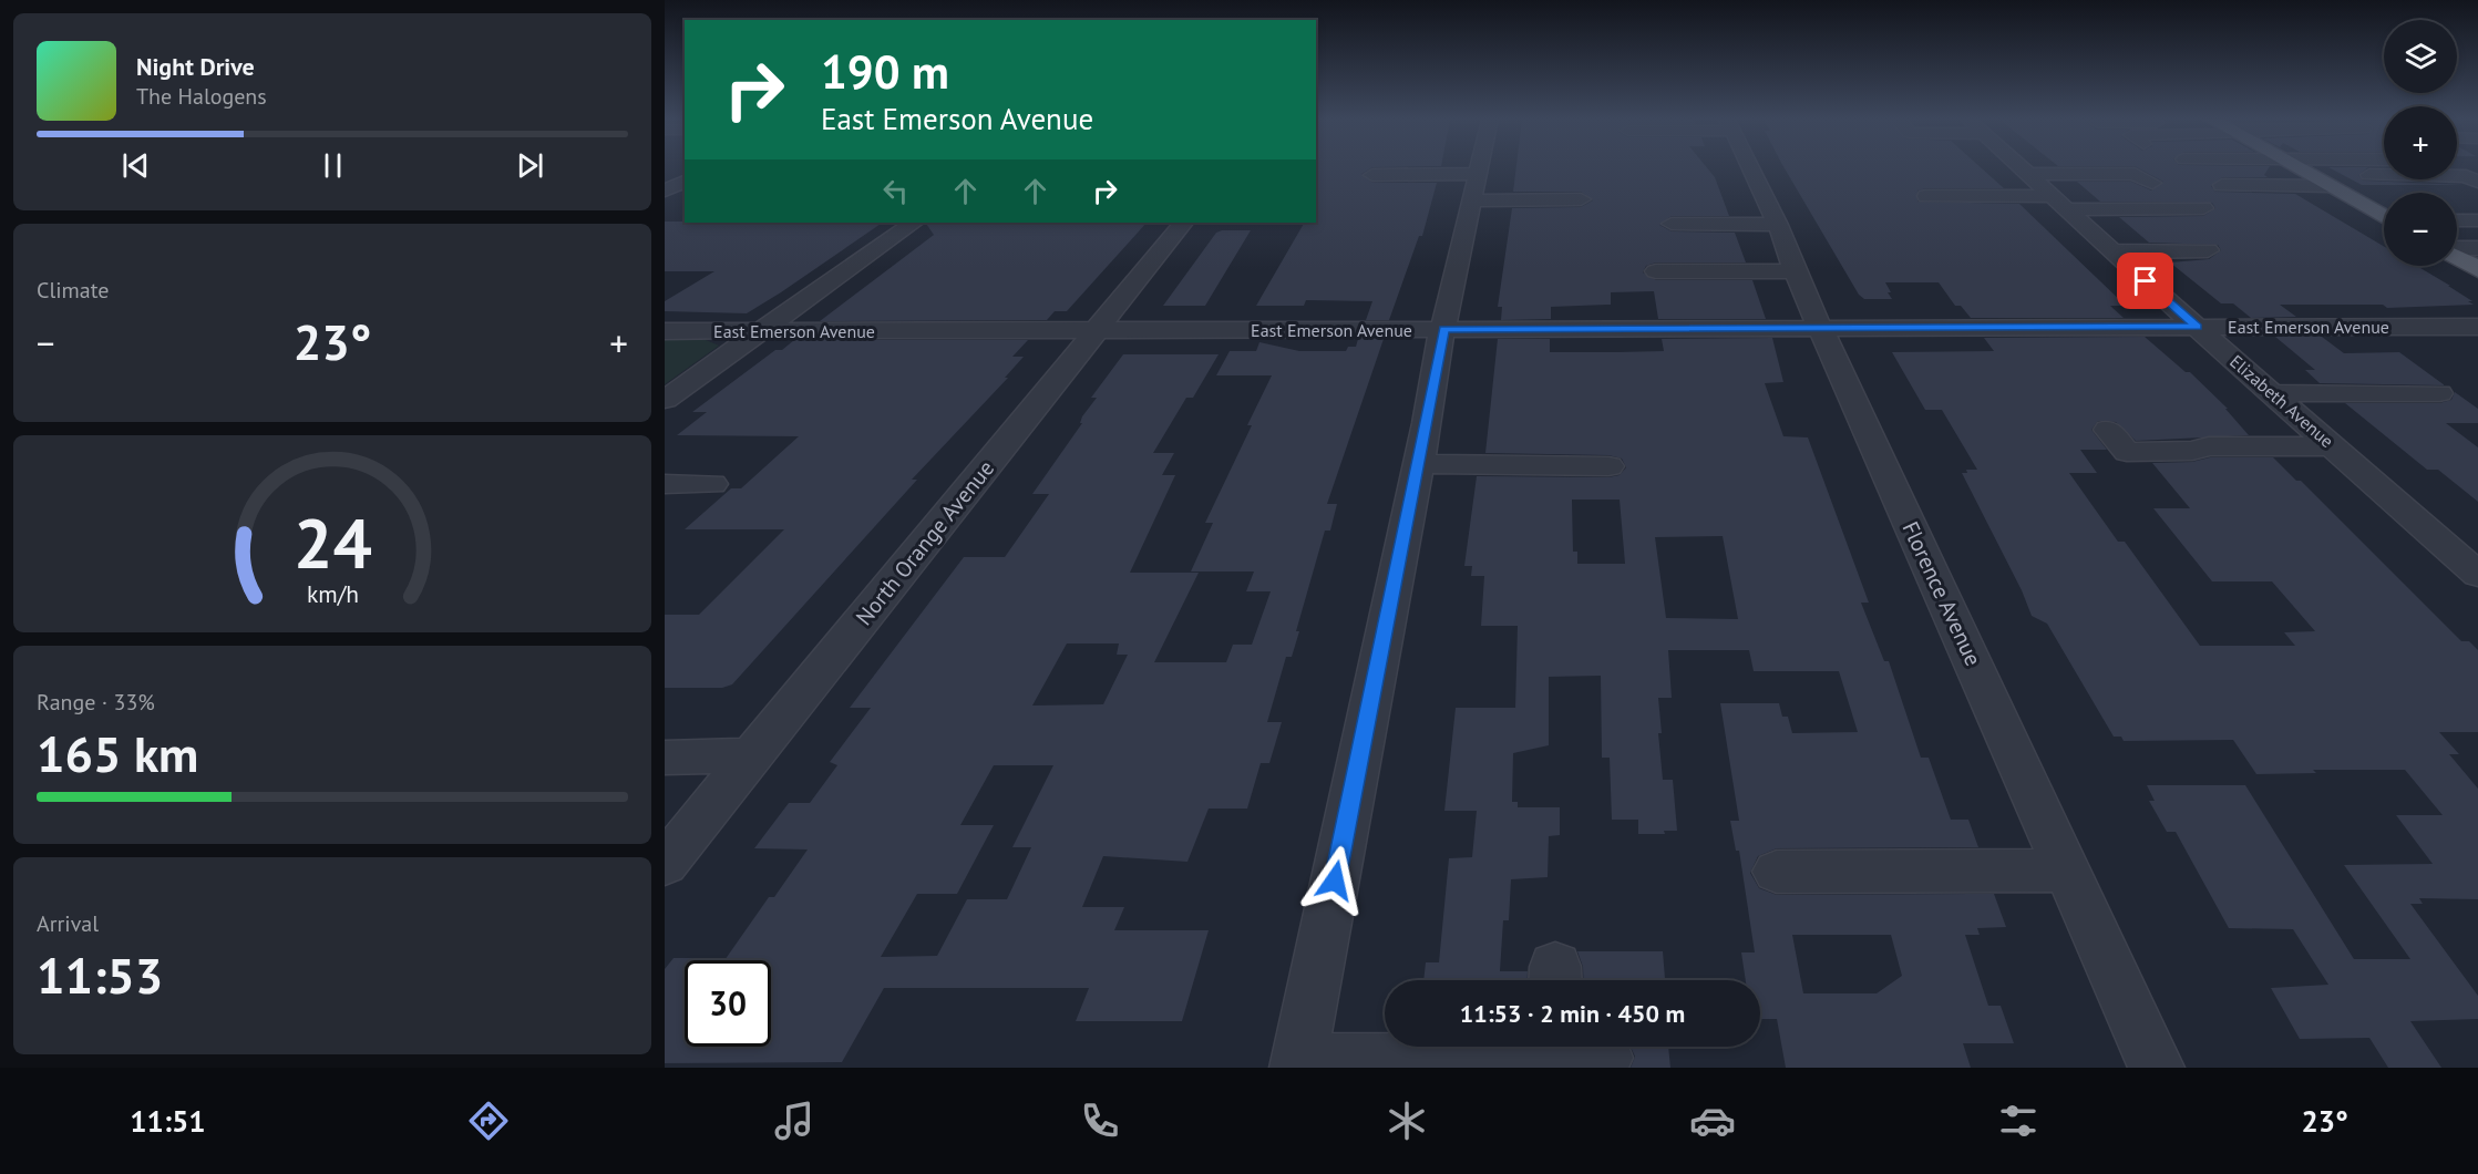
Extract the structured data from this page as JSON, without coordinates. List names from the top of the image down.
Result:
{
  "streets": {
    "street": [
      "East Emerson Avenue",
      "Elizabeth Avenue",
      "North Orange Avenue",
      "Florence Avenue"
    ]
  },
  "crossings": [
    ["East Emerson Avenue", "Elizabeth Avenue"],
    ["East Emerson Avenue", "North Orange Avenue"],
    ["East Emerson Avenue", "Florence Avenue"]
  ],
  "page": {
    "map_buttons": ["+", "−"],
    "turn": ["190 m", "East Emerson Avenue"],
    "song": ["Night Drive", "The Halogens"],
    "tile": [
      "Climate",
      ["Range · 33%", "165 km"],
      ["Arrival", "11:53"]
    ],
    "heat": ["−", "23°", "+"],
    "limit": "30",
    "trip": "11:53 · 2 min · 450 m",
    "tabs": ["11:51", "23°"],
    "gauge": ["24", "km/h"]
  }
}
